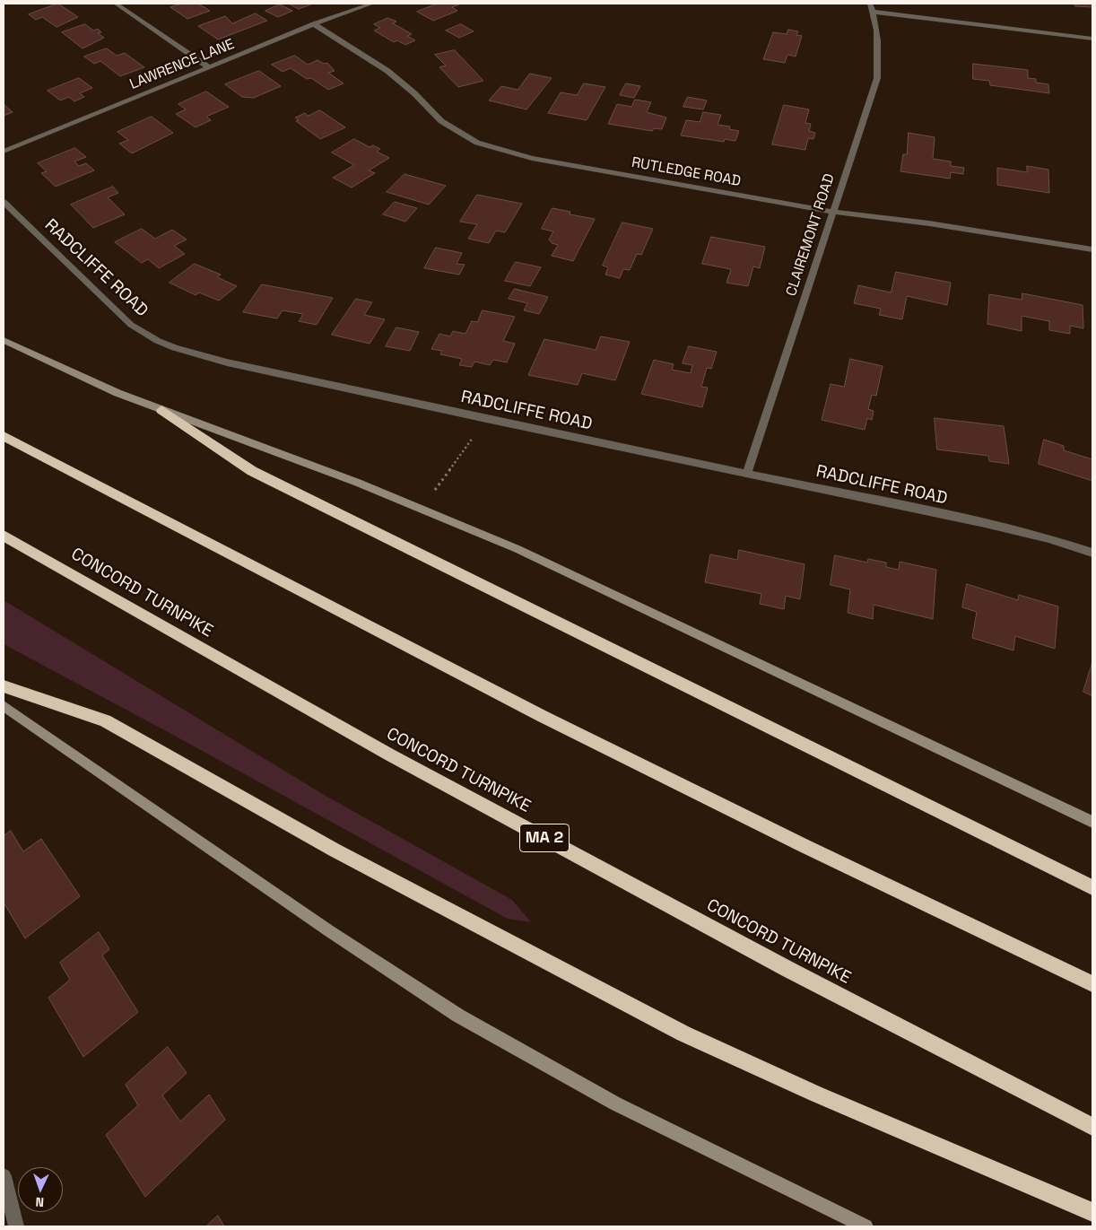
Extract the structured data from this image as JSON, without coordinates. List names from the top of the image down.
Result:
{
  "streets": {
    "highway": ["CONCORD TURNPIKE", "MA 2"],
    "street": [
      "LAWRENCE LANE",
      "RUTLEDGE ROAD",
      "CLAIREMONT ROAD",
      "RADCLIFFE ROAD"
    ]
  },
  "crossings": [
    ["LAWRENCE LANE", "RUTLEDGE ROAD"],
    ["RUTLEDGE ROAD", "CLAIREMONT ROAD"],
    ["CLAIREMONT ROAD", "RADCLIFFE ROAD"]
  ],
  "north": "bottom"
}
